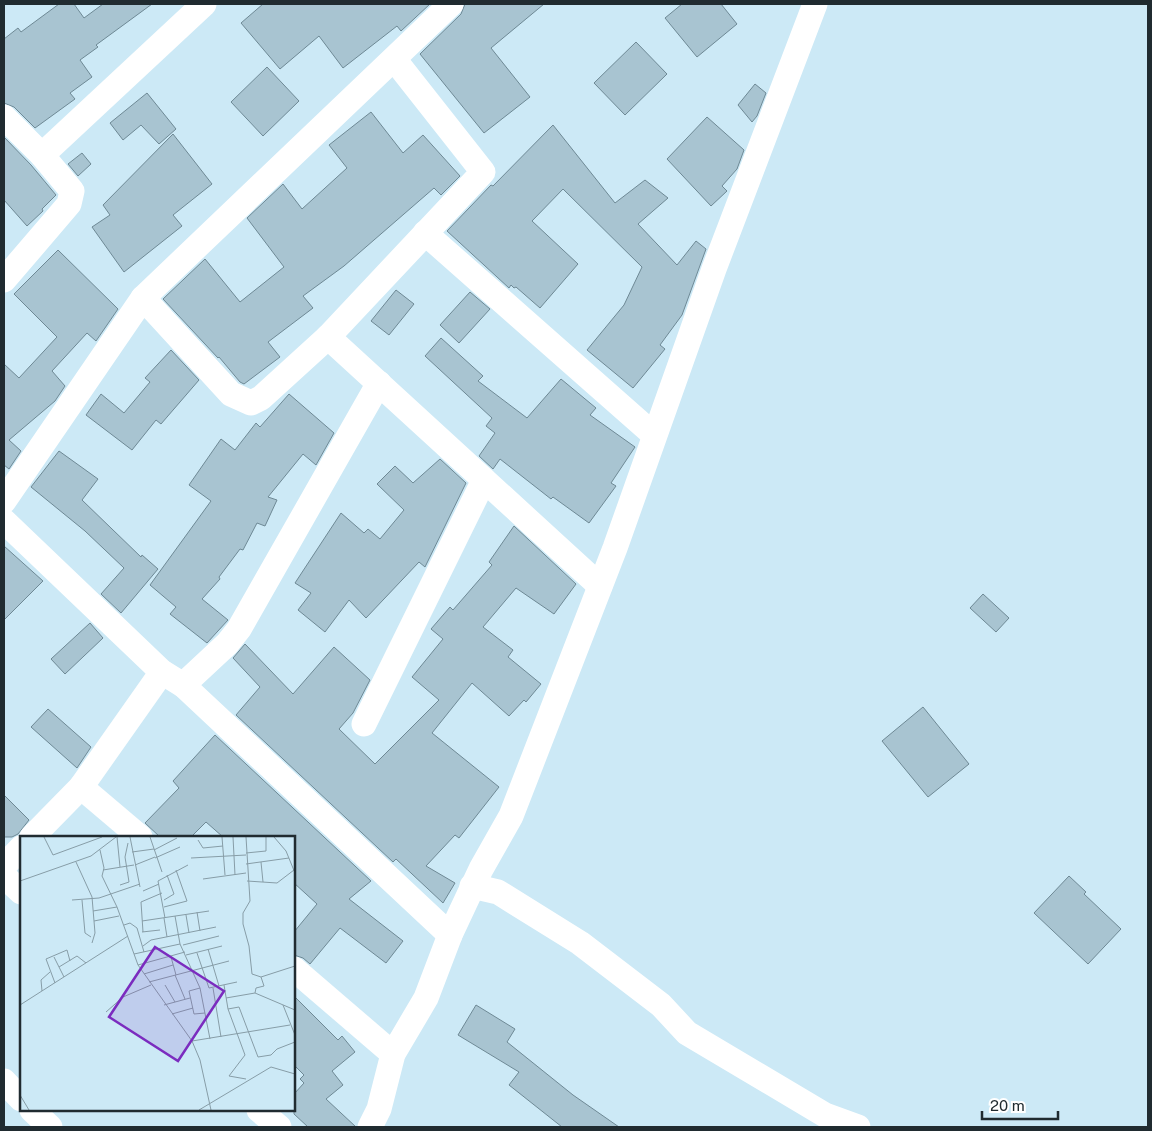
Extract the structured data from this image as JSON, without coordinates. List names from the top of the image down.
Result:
{
  "scale_bar": "20 m"
}
